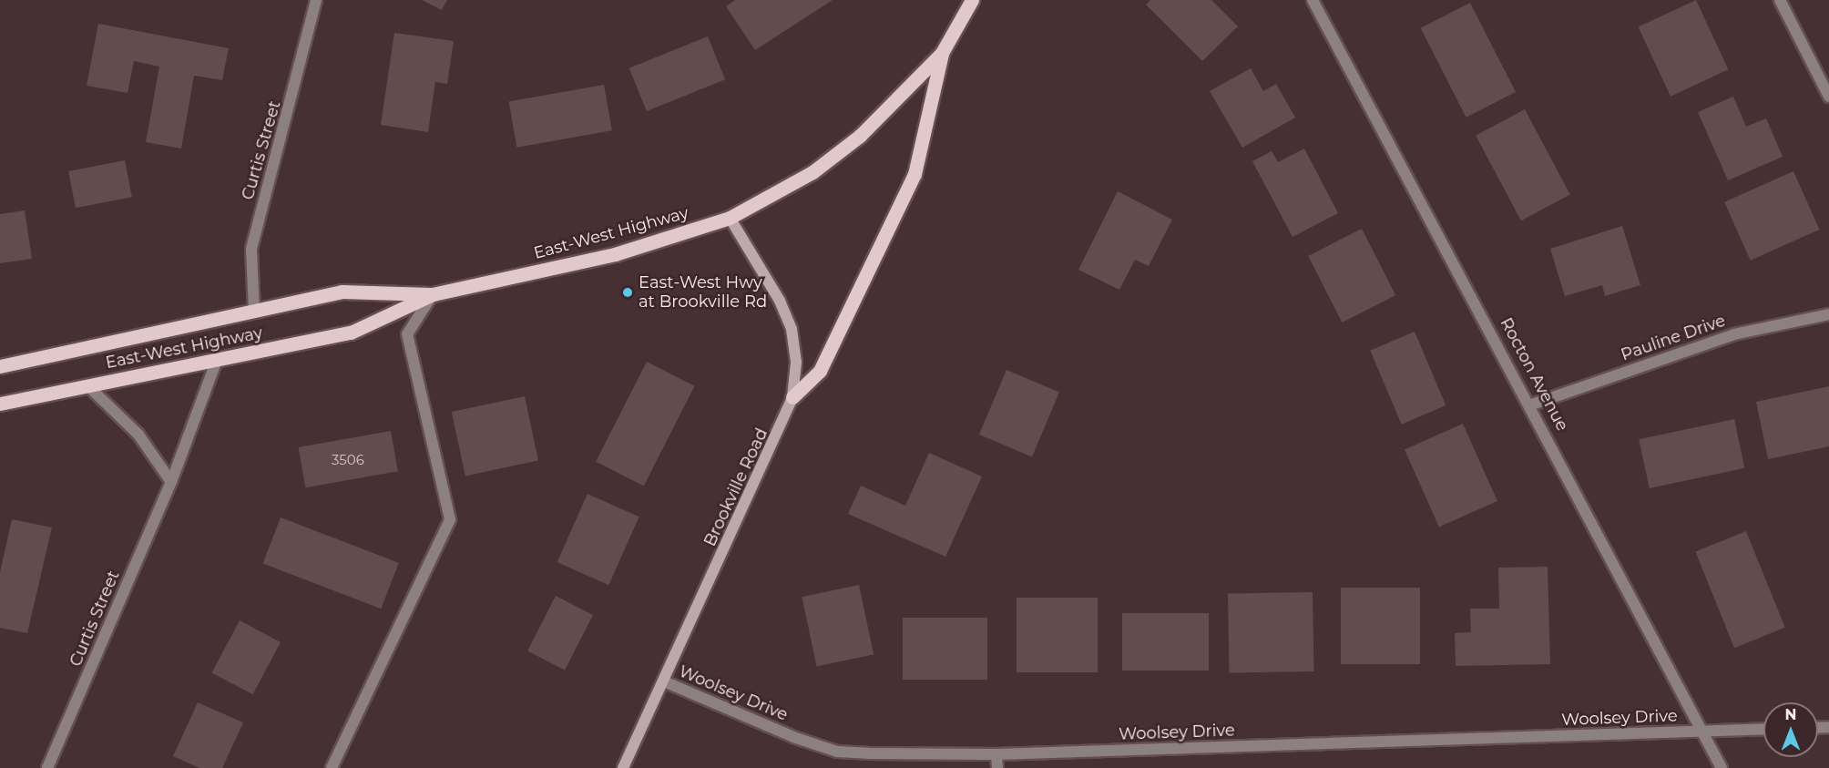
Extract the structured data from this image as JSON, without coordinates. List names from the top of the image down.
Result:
{
  "streets": {
    "main road": ["East-West Highway", "Brookville Road"],
    "street": [
      "Curtis Street",
      "Pauline Drive",
      "Rocton Avenue",
      "Woolsey Drive"
    ]
  },
  "crossings": [
    ["Curtis Street", "East-West Highway"],
    ["East-West Highway", "Brookville Road"],
    ["Pauline Drive", "Rocton Avenue"],
    ["Rocton Avenue", "Woolsey Drive"],
    ["Brookville Road", "Woolsey Drive"]
  ],
  "places": ["East-West Hwy at Brookville Rd"],
  "house_numbers": ["3506"],
  "north": "top"
}
